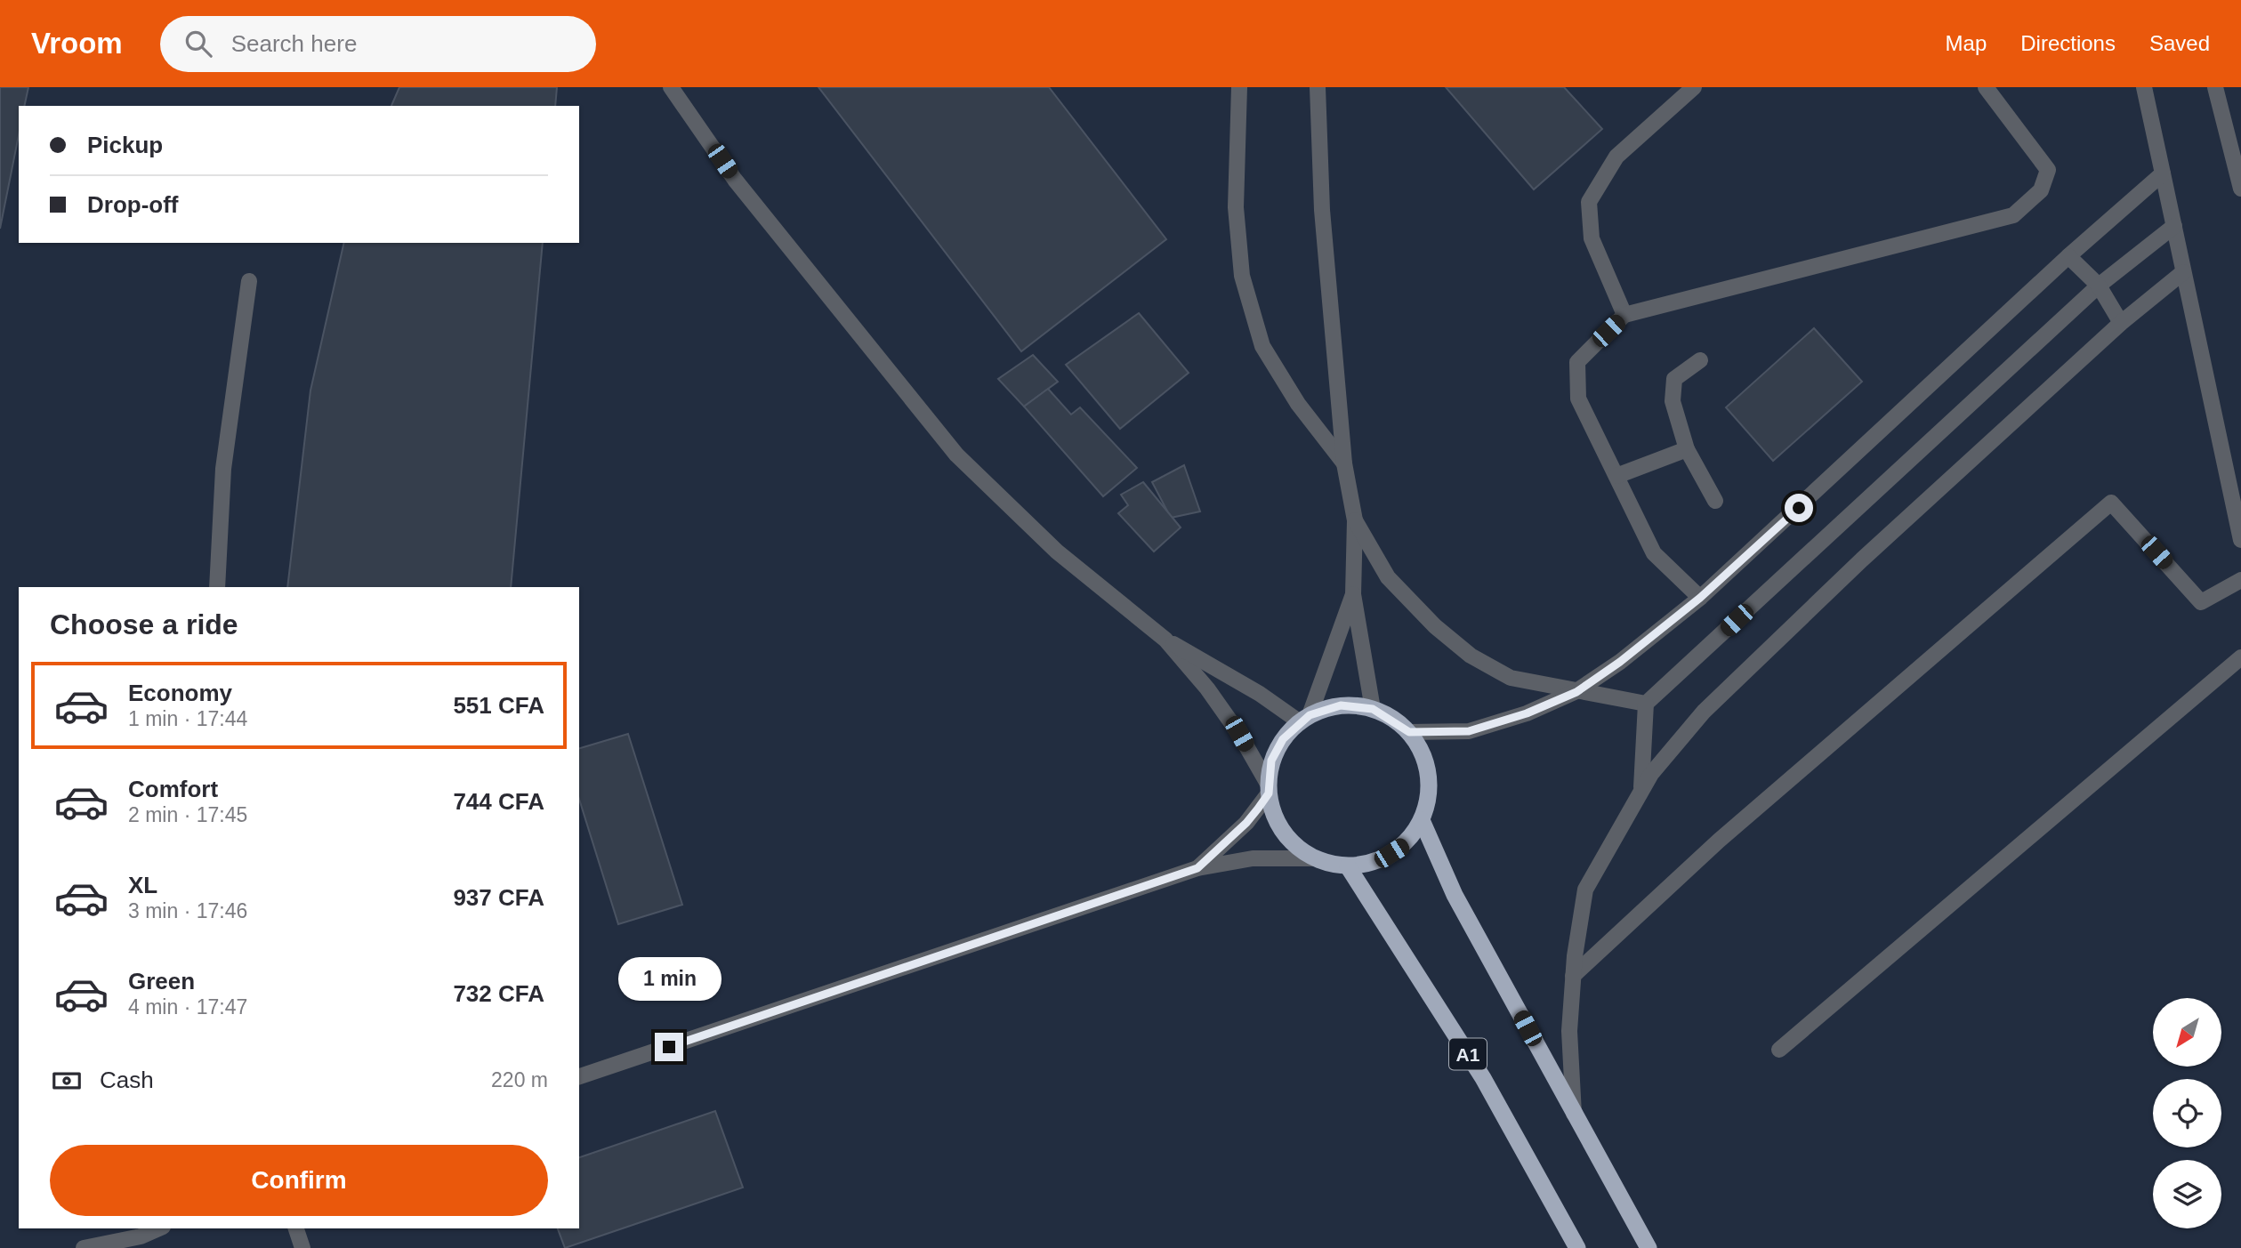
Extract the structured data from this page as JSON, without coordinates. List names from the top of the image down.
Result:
{
  "streets": {
    "highway": ["A1"]
  },
  "north": "bottom left",
  "page": {
    "header": "Vroom",
    "search": "Search here",
    "nav": ["Map", "Directions", "Saved"],
    "banner": ["Pickup", "Drop-off"],
    "heading": "Choose a ride",
    "list": [
      {
        "name": "Economy",
        "note": "1 min · 17:44",
        "value": "551 CFA"
      },
      {
        "name": "Comfort",
        "note": "2 min · 17:45",
        "value": "744 CFA"
      },
      {
        "name": "XL",
        "note": "3 min · 17:46",
        "value": "937 CFA"
      },
      {
        "name": "Green",
        "note": "4 min · 17:47",
        "value": "732 CFA"
      }
    ],
    "bubble": "1 min",
    "pay": ["Cash", "220 m"],
    "buttons": "Confirm"
  }
}
